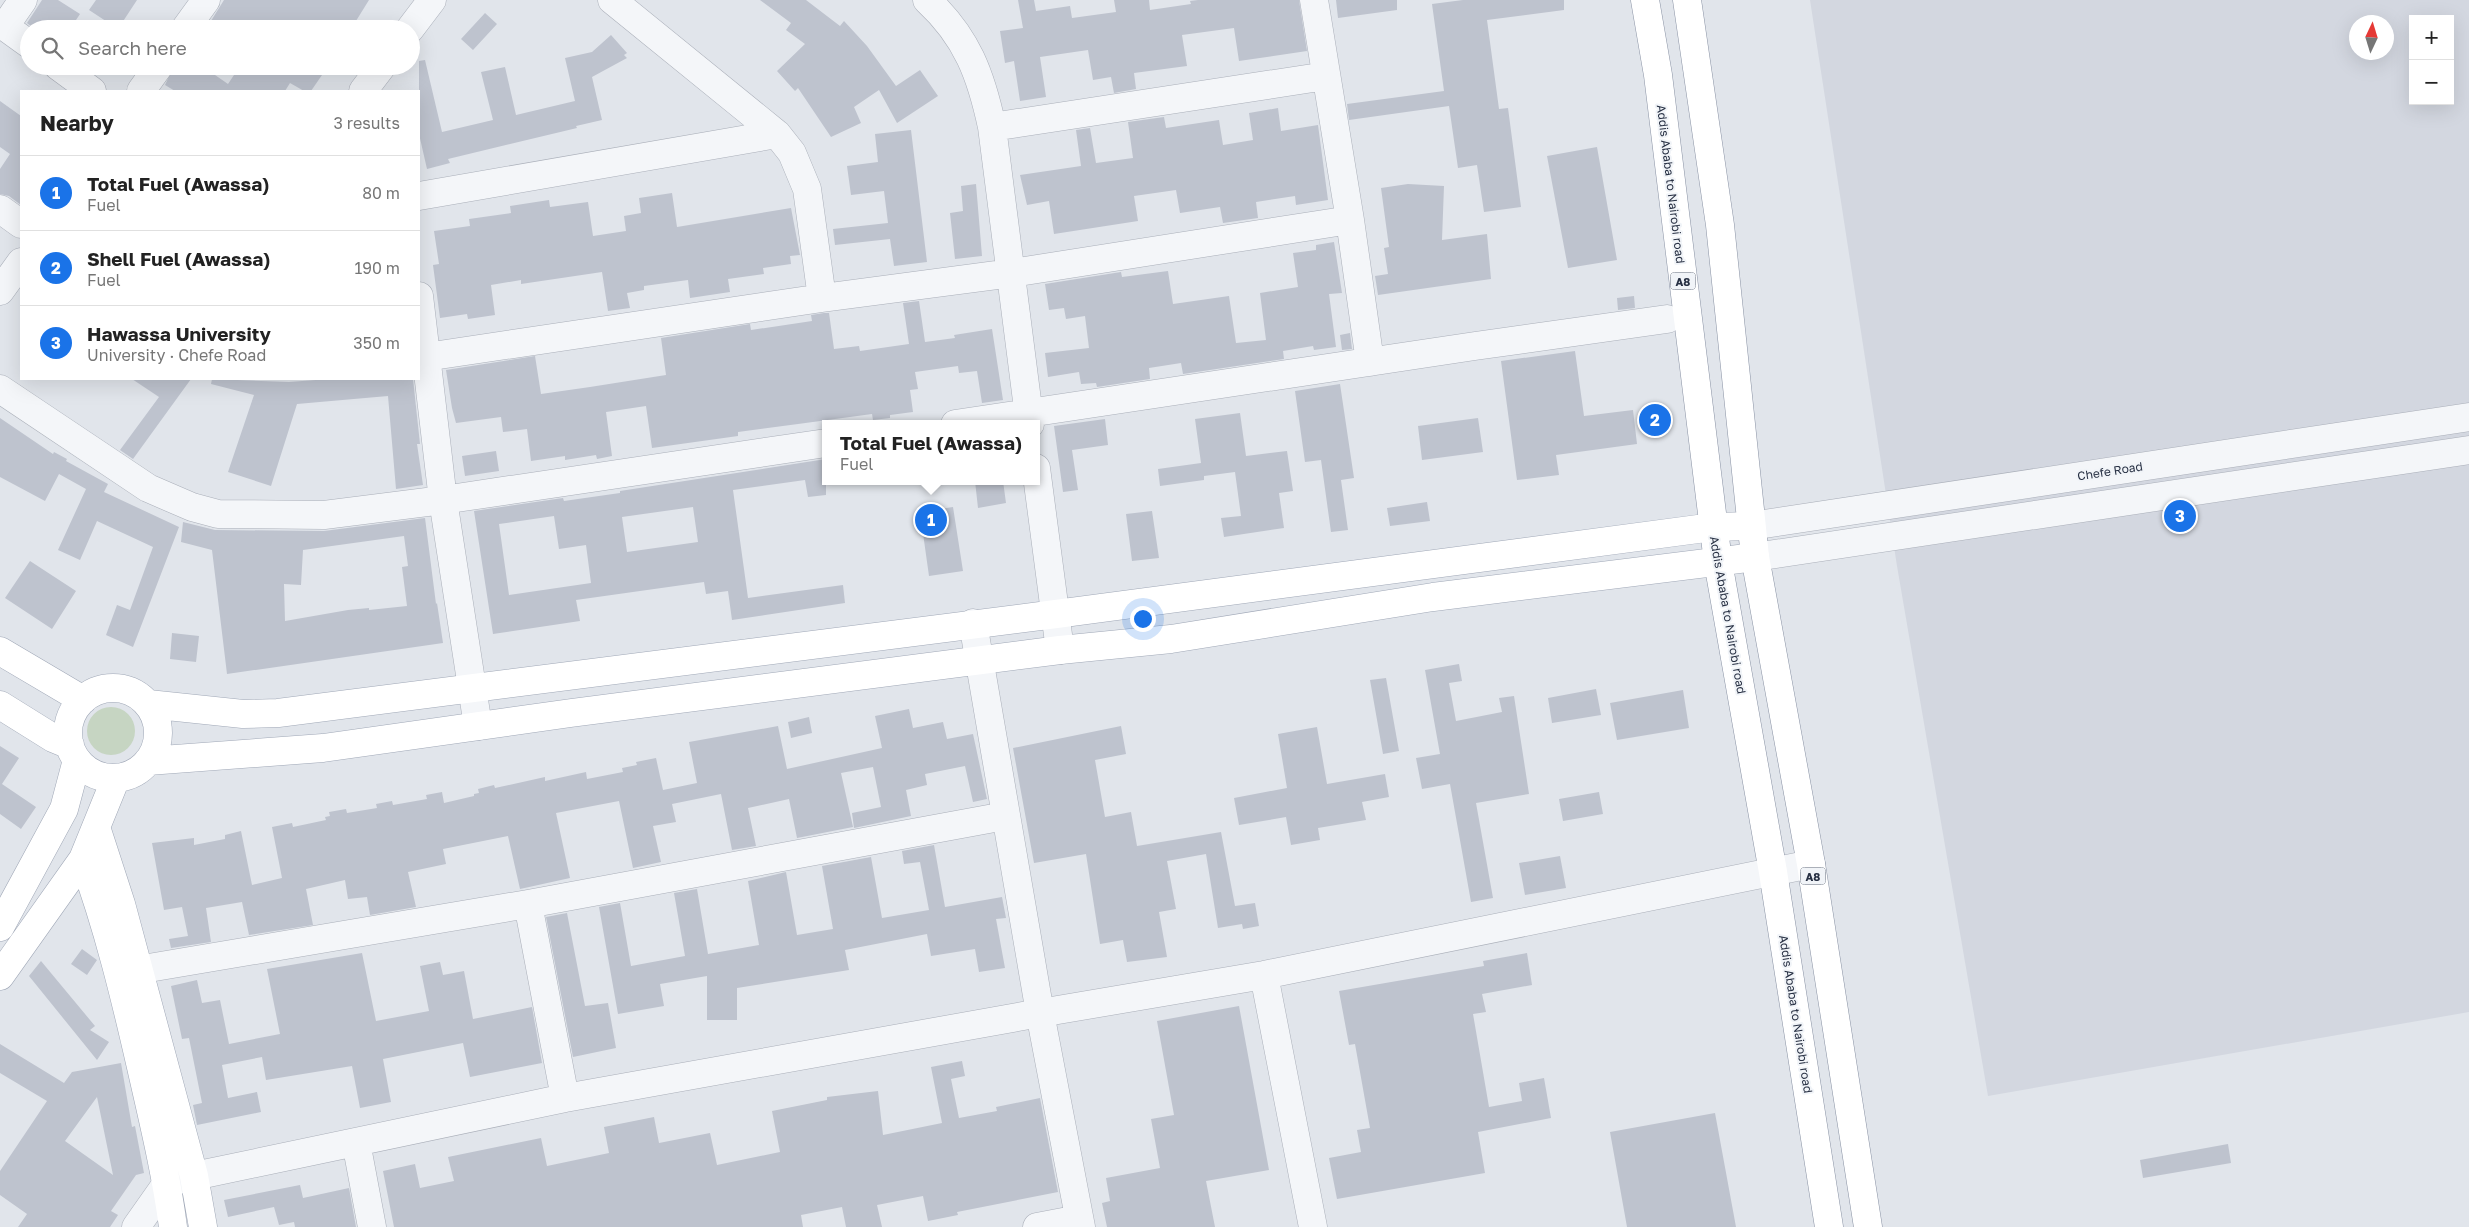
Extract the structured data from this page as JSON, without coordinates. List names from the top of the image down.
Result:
{
  "streets": {
    "main road": ["Addis Ababa to Nairobi road", "A8"],
    "street": ["Chefe Road"]
  },
  "crossings": [
    ["A8", "Chefe Road"]
  ],
  "north": "top",
  "page": {
    "map_buttons": ["+", "−"],
    "search": "Search here",
    "heading": ["Nearby", "3 results"],
    "list": [
      {
        "mark": "1",
        "name": "Total Fuel (Awassa)",
        "note": "Fuel",
        "value": "80 m"
      },
      {
        "mark": "2",
        "name": "Shell Fuel (Awassa)",
        "note": "Fuel",
        "value": "190 m"
      },
      {
        "mark": "3",
        "name": "Hawassa University",
        "note": "University · Chefe Road",
        "value": "350 m"
      }
    ],
    "pins": ["2", "3", "1"],
    "popup": ["Total Fuel (Awassa)", "Fuel"]
  }
}
